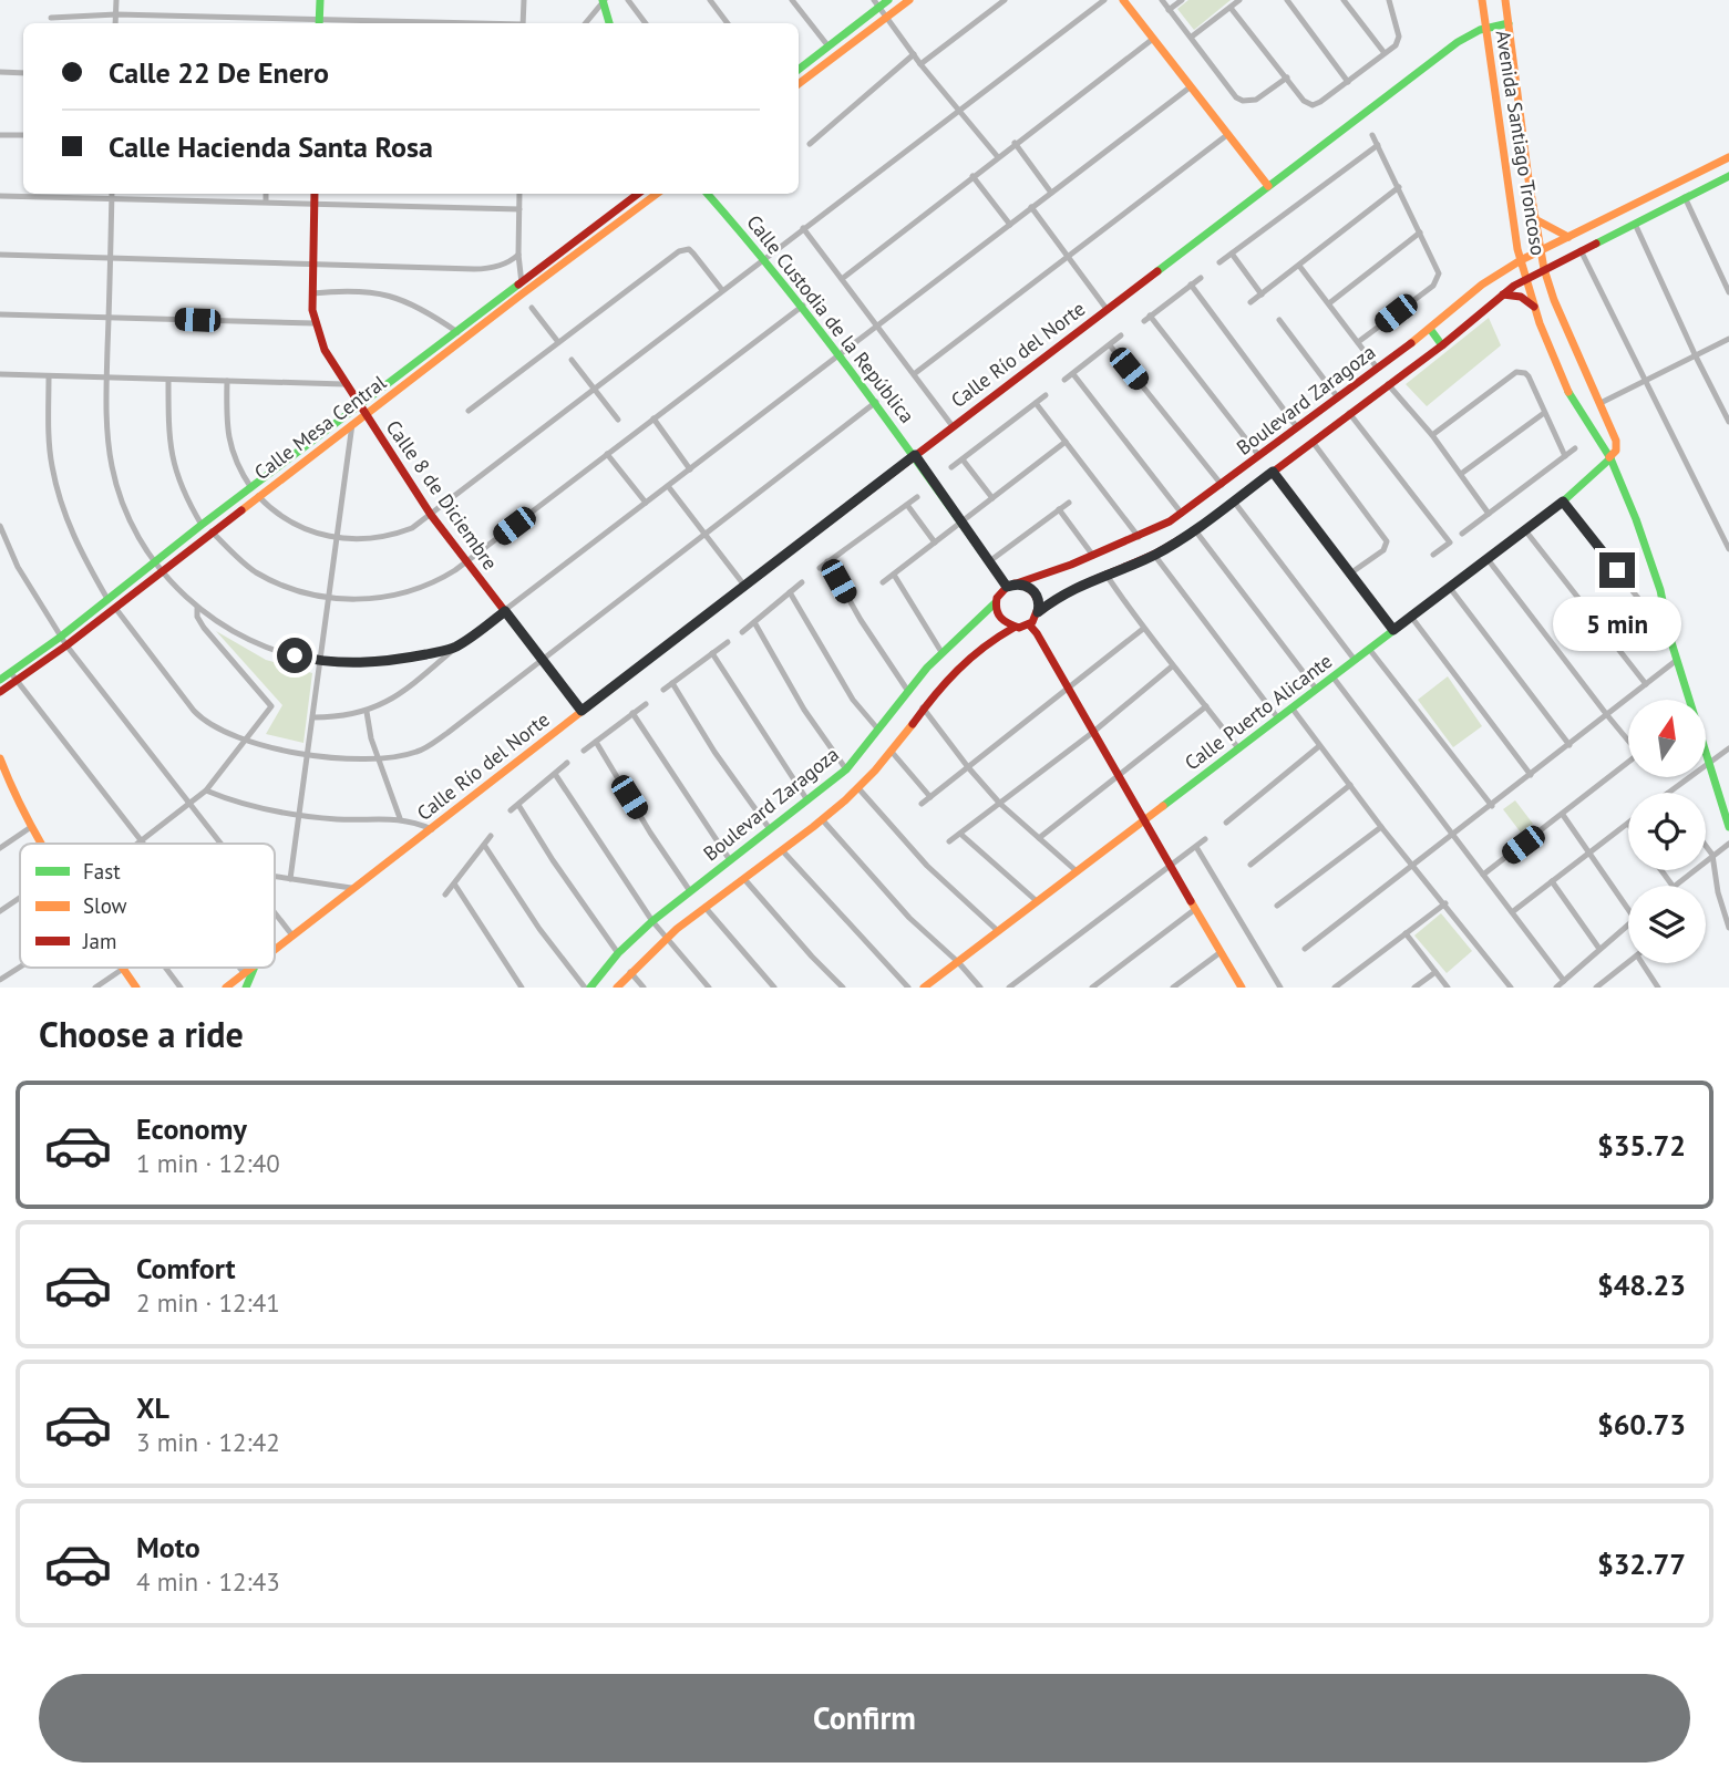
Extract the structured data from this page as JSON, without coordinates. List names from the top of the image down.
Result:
{
  "streets": {
    "main road": [
      "Avenida Santiago Troncoso",
      "Calle Custodia de la República",
      "Calle Río del Norte",
      "Boulevard Zaragoza",
      "Calle Mesa Central",
      "Calle 8 de Diciembre",
      "Calle Puerto Alicante"
    ]
  },
  "crossings": [
    ["Avenida Santiago Troncoso", "Calle Río del Norte"],
    ["Avenida Santiago Troncoso", "Boulevard Zaragoza"],
    ["Avenida Santiago Troncoso", "Calle Puerto Alicante"],
    ["Calle Custodia de la República", "Calle Río del Norte"],
    ["Calle Custodia de la República", "Boulevard Zaragoza"],
    ["Calle Río del Norte", "Calle 8 de Diciembre"],
    ["Calle Mesa Central", "Calle 8 de Diciembre"]
  ],
  "legend": ["Fast", "Slow", "Jam"],
  "north": "top",
  "page": {
    "banner": ["Calle 22 De Enero", "Calle Hacienda Santa Rosa"],
    "bubble": "5 min",
    "heading": "Choose a ride",
    "list": [
      {
        "name": "Economy",
        "note": "1 min · 12:40",
        "value": "$35.72"
      },
      {
        "name": "Comfort",
        "note": "2 min · 12:41",
        "value": "$48.23"
      },
      {
        "name": "XL",
        "note": "3 min · 12:42",
        "value": "$60.73"
      },
      {
        "name": "Moto",
        "note": "4 min · 12:43",
        "value": "$32.77"
      }
    ],
    "buttons": "Confirm"
  }
}
